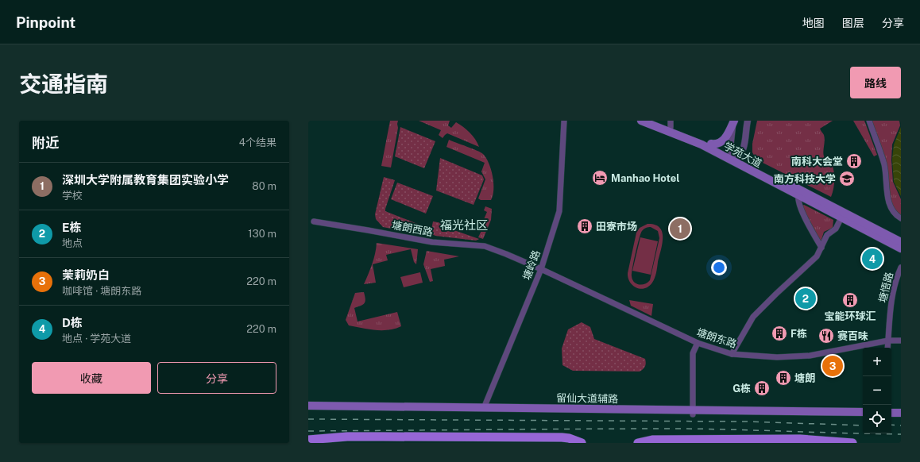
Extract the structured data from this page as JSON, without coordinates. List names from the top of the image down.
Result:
{
  "streets": {
    "main road": ["学苑大道", "留仙大道辅路"],
    "street": [
      "塘朗西路",
      "塘岭路",
      "塘悟路",
      "塘朗东路"
    ]
  },
  "crossings": [
    ["塘朗西路", "塘岭路"],
    ["塘朗西路", "塘朗东路"],
    ["塘岭路", "塘朗东路"],
    ["塘岭路", "留仙大道辅路"],
    ["塘悟路", "塘朗东路"]
  ],
  "districts": ["福光社区"],
  "places": {
    "building": [
      "南科大会堂",
      "田寮市场",
      "宝能环球汇",
      "F栋",
      "塘朗",
      "G栋"
    ],
    "hotel": ["Manhao Hotel"],
    "school or university": ["南方科技大学"],
    "restaurant": ["赛百味"]
  },
  "page": {
    "header": "Pinpoint",
    "nav": ["地图", "图层", "分享"],
    "title": "交通指南",
    "buttons": [
      "路线",
      ["收藏", "分享"]
    ],
    "heading": ["附近", "4个结果"],
    "list": [
      {
        "mark": "1",
        "name": "深圳大学附属教育集团实验小学",
        "note": "学校",
        "value": "80 m"
      },
      {
        "mark": "2",
        "name": "E栋",
        "note": "地点",
        "value": "130 m"
      },
      {
        "mark": "3",
        "name": "茉莉奶白",
        "note": "咖啡馆 · 塘朗东路",
        "value": "220 m"
      },
      {
        "mark": "4",
        "name": "D栋",
        "note": "地点 · 学苑大道",
        "value": "220 m"
      }
    ],
    "pins": [
      "1",
      "4",
      "2",
      "3"
    ],
    "map_buttons": ["+", "−"]
  }
}
